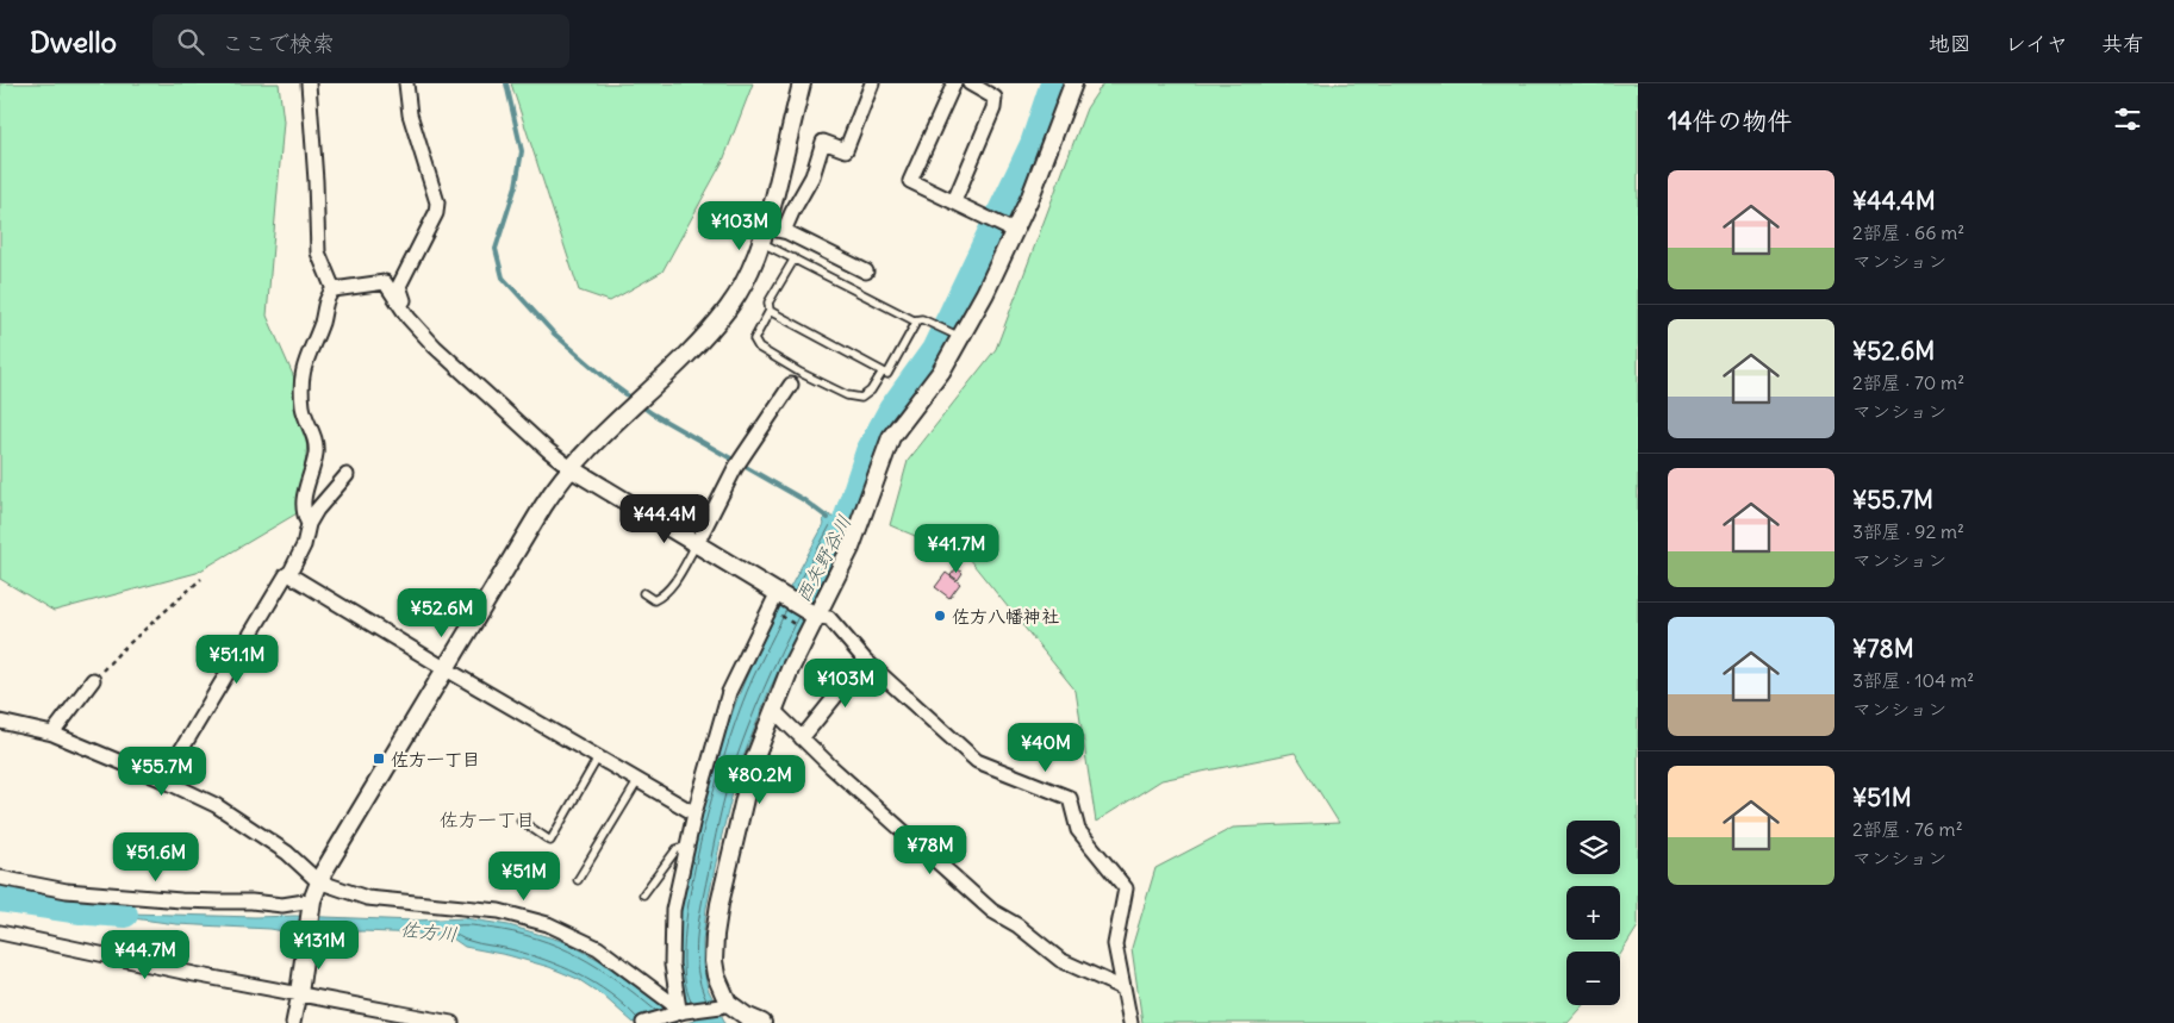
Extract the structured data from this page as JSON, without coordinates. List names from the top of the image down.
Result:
{
  "districts": ["佐方一丁目"],
  "water": ["西矢野谷川", "佐方川"],
  "places": {
    "other": ["佐方八幡神社"],
    "transit": ["佐方一丁目"]
  },
  "page": {
    "header": "Dwello",
    "search": "ここで検索",
    "nav": ["地図", "レイヤ", "共有"],
    "heading": "14件の物件",
    "list": [
      {
        "name": "¥44.4M",
        "note": "2部屋 · 66 m² · マンション"
      },
      {
        "name": "¥52.6M",
        "note": "2部屋 · 70 m² · マンション"
      },
      {
        "name": "¥55.7M",
        "note": "3部屋 · 92 m² · マンション"
      },
      {
        "name": "¥78M",
        "note": "3部屋 · 104 m² · マンション"
      },
      {
        "name": "¥51M",
        "note": "2部屋 · 76 m² · マンション"
      }
    ],
    "price": [
      "¥103M",
      "¥44.4M",
      "¥41.7M",
      "¥52.6M",
      "¥51.1M",
      "¥103M",
      "¥40M",
      "¥55.7M",
      "¥80.2M",
      "¥78M",
      "¥51.6M",
      "¥51M",
      "¥131M",
      "¥44.7M"
    ],
    "map_buttons": ["+", "−"]
  }
}
